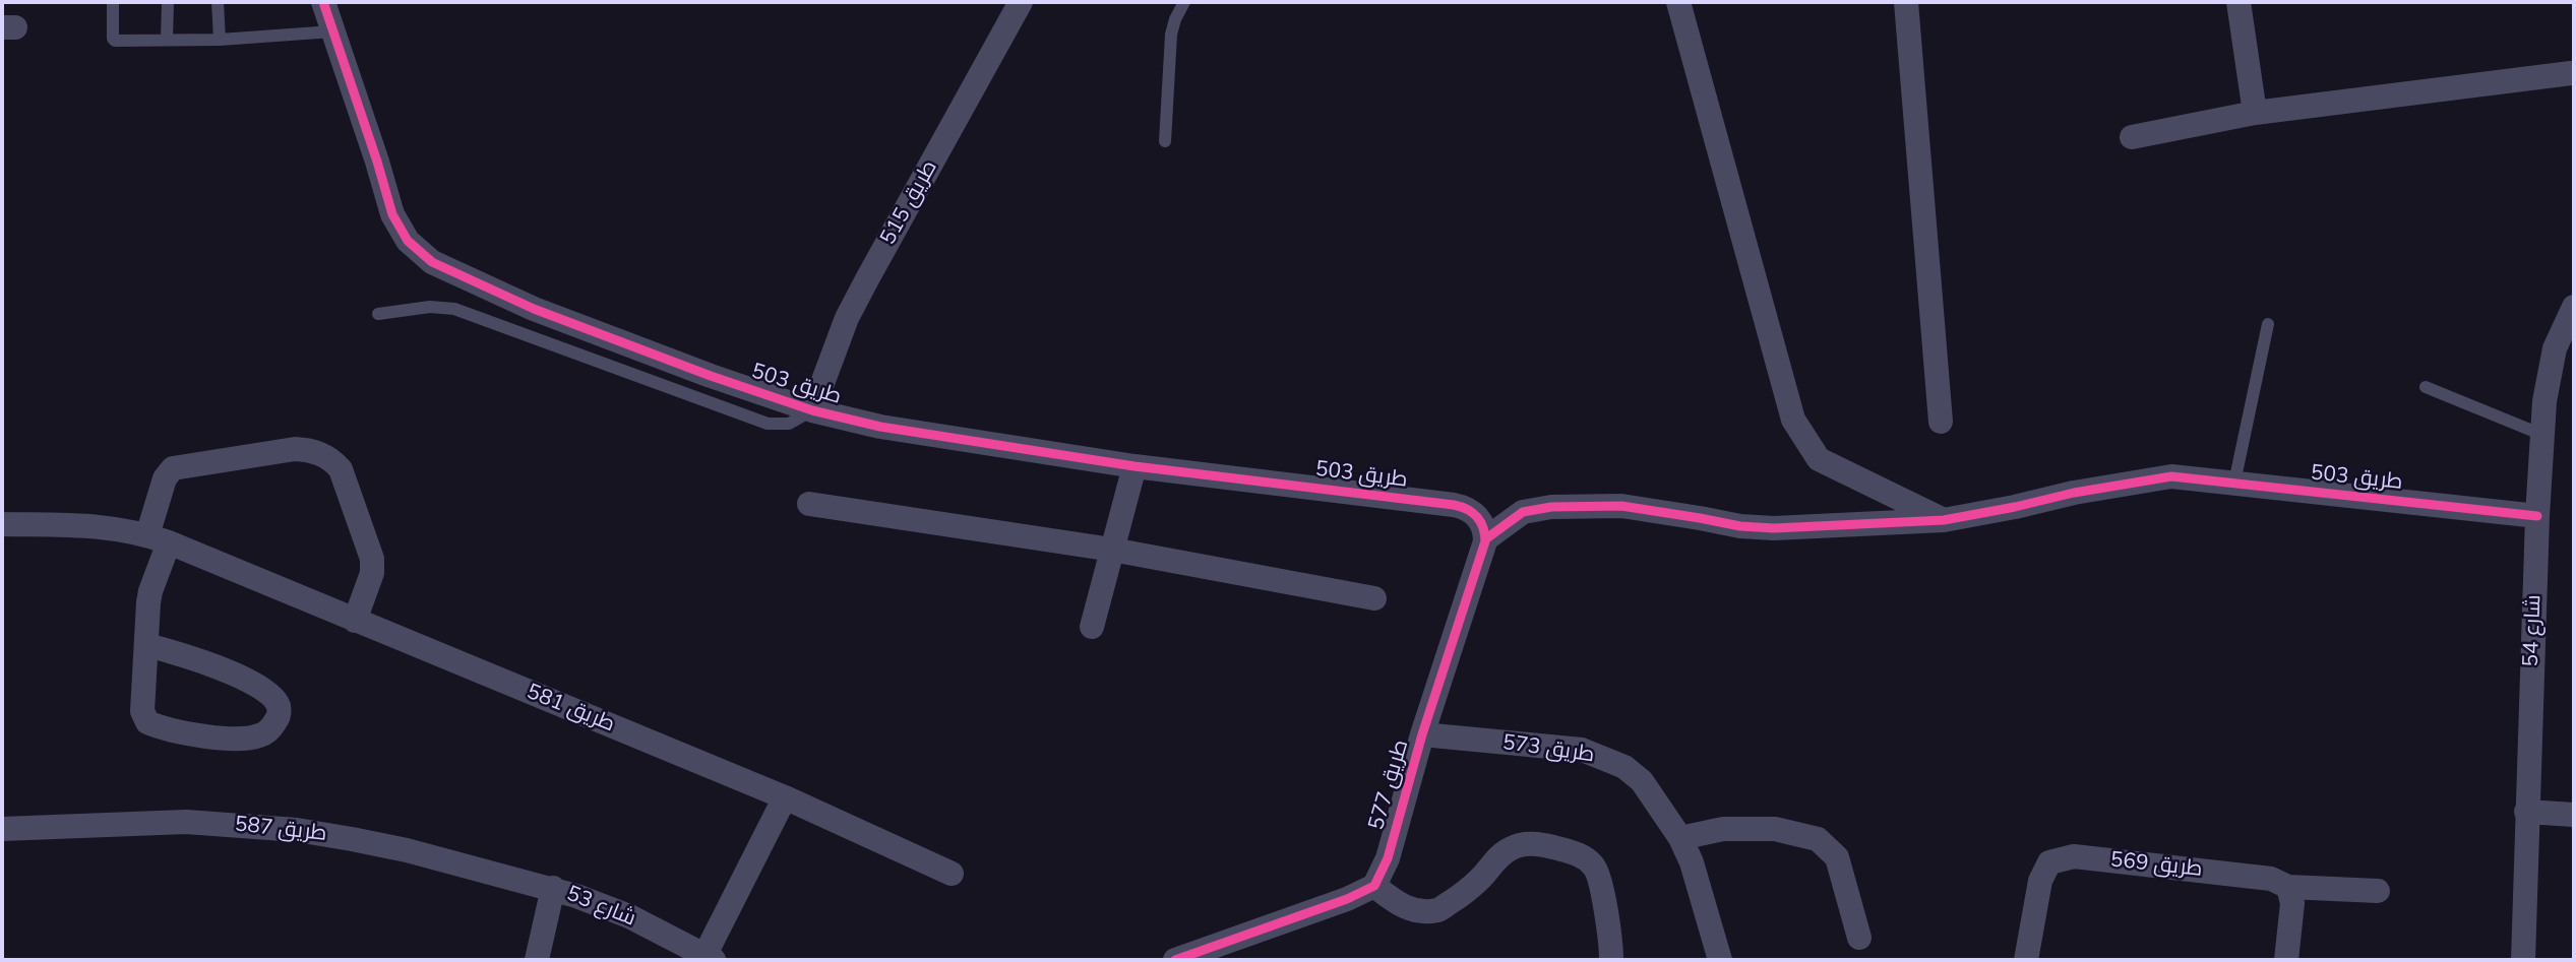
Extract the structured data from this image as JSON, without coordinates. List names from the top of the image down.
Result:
{
  "streets": {
    "street": [
      "طريق 515",
      "طريق 503",
      "شارع 54",
      "طريق 581",
      "طريق 573",
      "طريق 577",
      "طريق 587",
      "طريق 569",
      "شارع 53"
    ]
  },
  "crossings": [
    ["طريق 515", "طريق 503"],
    ["طريق 503", "شارع 54"],
    ["طريق 503", "طريق 577"],
    ["طريق 573", "طريق 577"],
    ["طريق 587", "شارع 53"]
  ]
}
